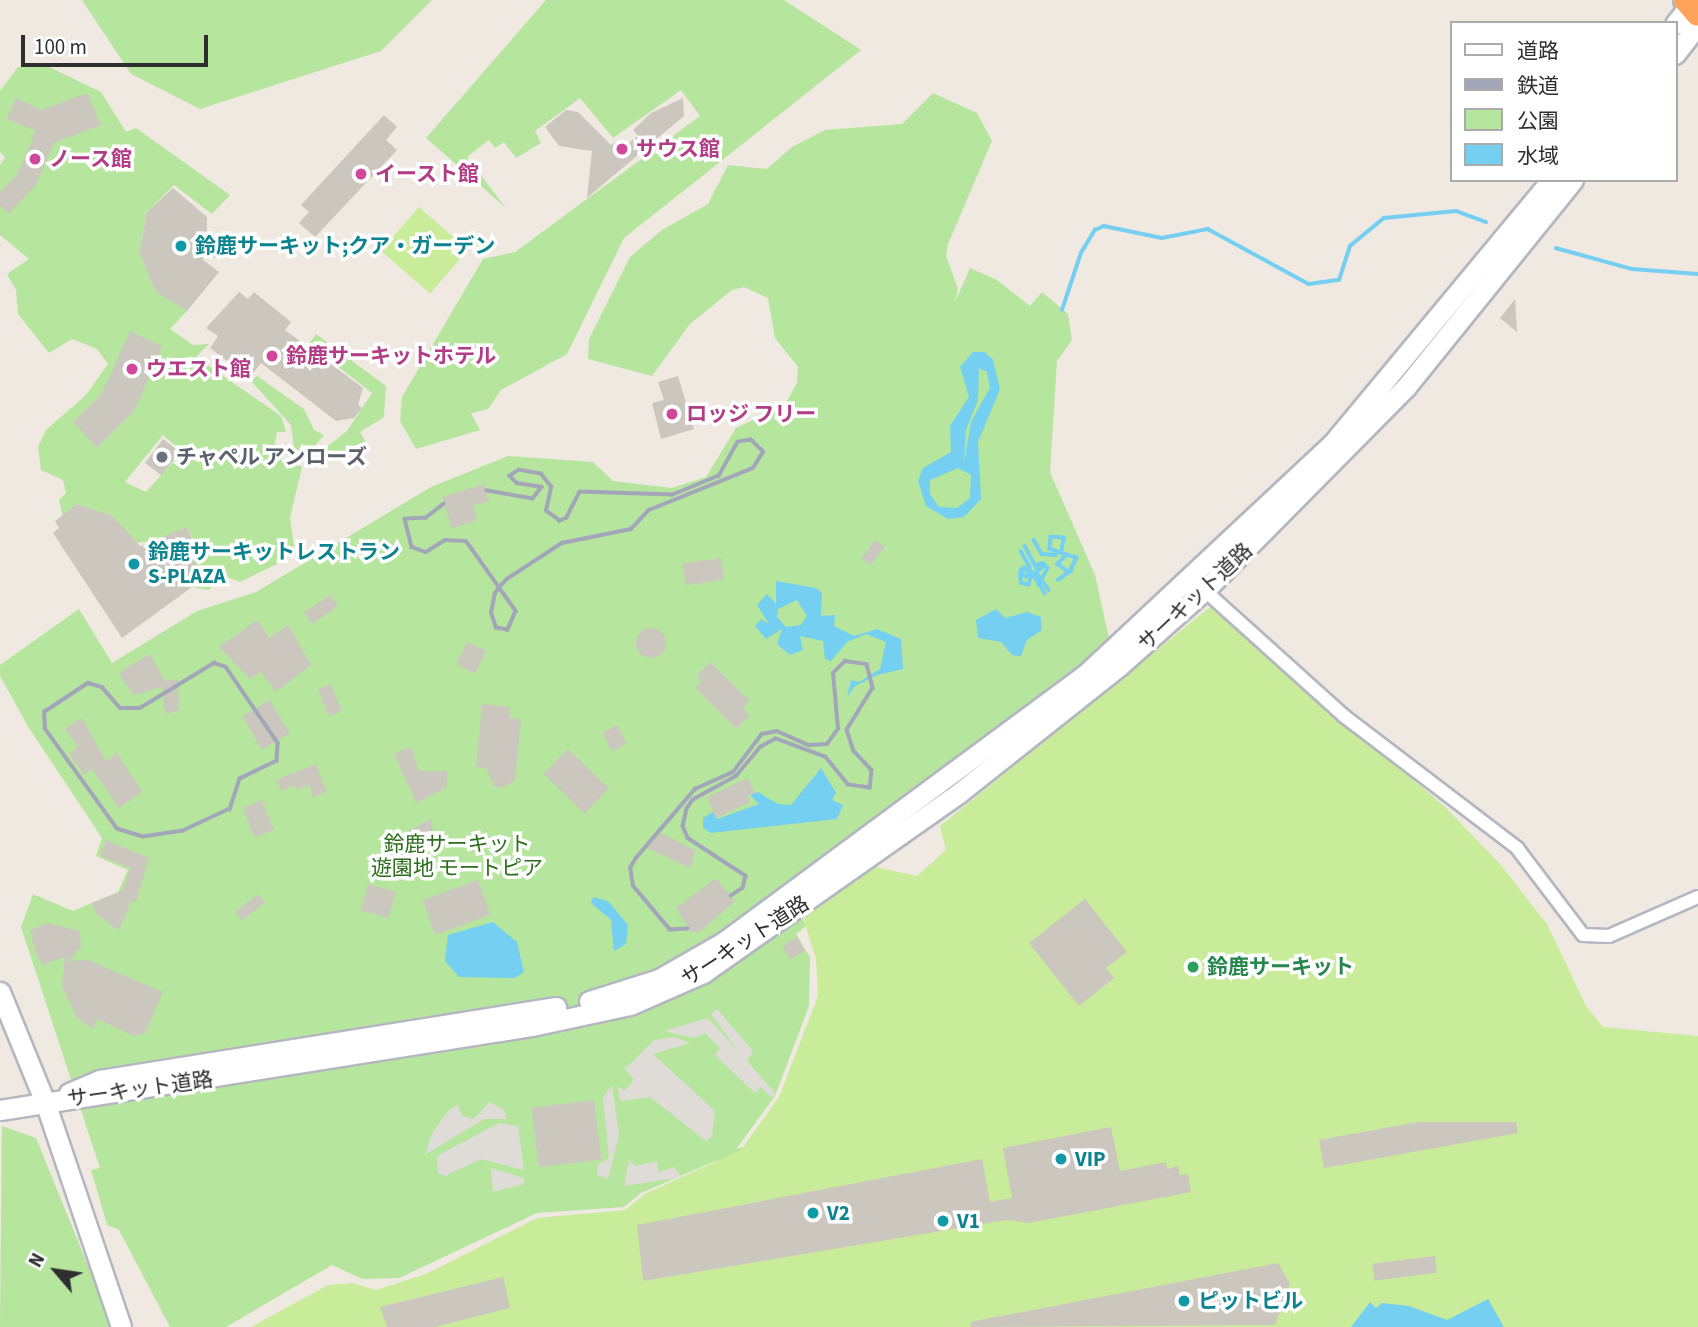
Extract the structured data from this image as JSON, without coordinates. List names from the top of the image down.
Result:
{
  "streets": {
    "street": ["サーキット道路"]
  },
  "parks": ["鈴鹿サーキット 遊園地 モートピア"],
  "places": [
    "サウス館",
    "ノース館",
    "イースト館",
    "鈴鹿サーキット;クア・ガーデン",
    "鈴鹿サーキットホテル",
    "ウエスト館",
    "ロッジ フリー",
    "チャペル アンローズ",
    "鈴鹿サーキットレストラン S-PLAZA",
    "鈴鹿サーキット",
    "VIP",
    "V2",
    "V1",
    "ピットビル"
  ],
  "legend": [
    "道路",
    "鉄道",
    "公園",
    "水域"
  ],
  "scale_bar": "100 m",
  "north": "top left"
}
